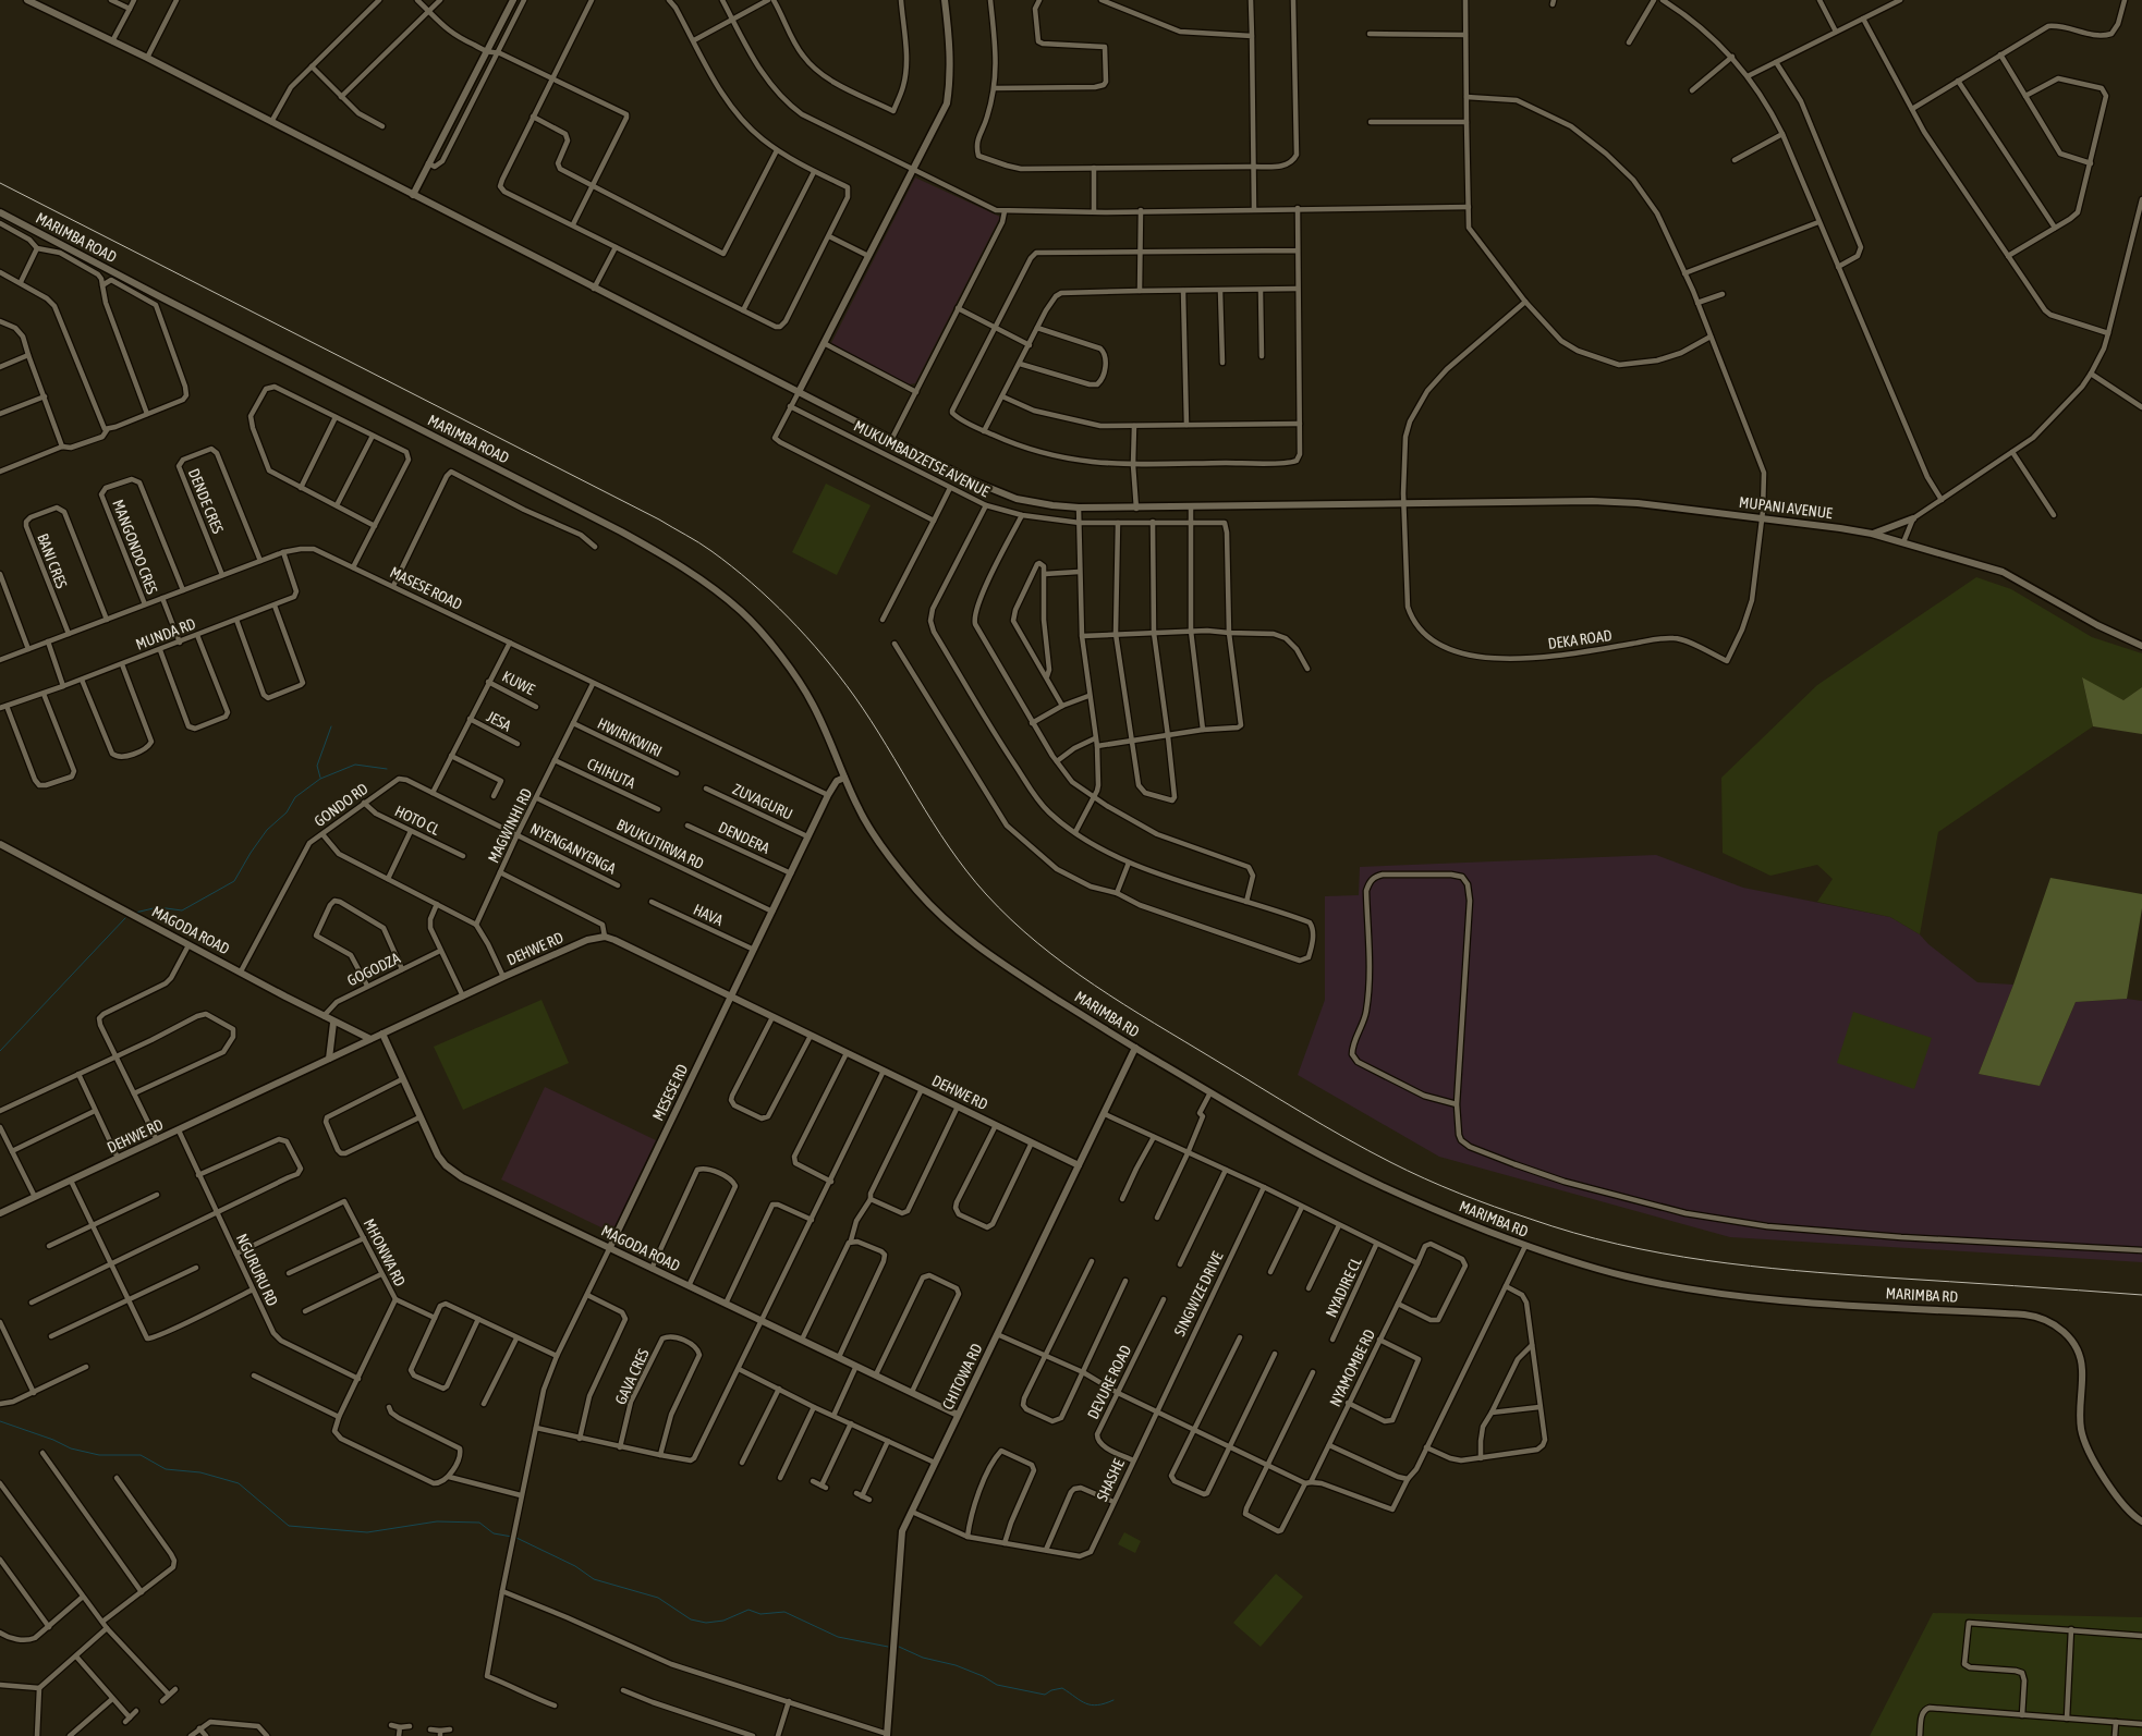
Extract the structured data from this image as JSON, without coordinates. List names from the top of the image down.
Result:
{
  "streets": {
    "street": [
      "MARIMBA ROAD",
      "MUKUMBADZETSE AVENUE",
      "DENDE CRES",
      "MUPANI AVENUE",
      "MANGONDO CRES",
      "BANI CRES",
      "MASESE ROAD",
      "MUNDA RD",
      "DEKA ROAD",
      "KUWE",
      "JESA",
      "HWIRIKWIRI",
      "CHIHUTA",
      "ZUVAGURU",
      "GONDO RD",
      "HOTO CL",
      "MAGWINHI RD",
      "DENDERA",
      "BVUKUTIRWA RD",
      "NYENGANYENGA",
      "HAVA",
      "MAGODA ROAD",
      "DEHWE RD",
      "GOGODZA",
      "MARIMBA RD",
      "MESESE RD",
      "MHONWA RD",
      "NGURURU RD",
      "NYADIRE CL",
      "SINGWIZE DRIVE",
      "NYAMOMBE RD",
      "GAVA CRES",
      "CHITOWA RD",
      "DEVURE ROAD",
      "SHASHE"
    ]
  },
  "crossings": [
    ["MARIMBA ROAD", "MARIMBA RD"],
    ["MARIMBA ROAD", "MESESE RD"],
    ["DENDE CRES", "MASESE ROAD"],
    ["MUPANI AVENUE", "DEKA ROAD"],
    ["MANGONDO CRES", "MASESE ROAD"],
    ["BANI CRES", "MASESE ROAD"],
    ["MASESE ROAD", "MUNDA RD"],
    ["MASESE ROAD", "MAGWINHI RD"],
    ["MASESE ROAD", "MESESE RD"],
    ["HWIRIKWIRI", "MAGWINHI RD"],
    ["CHIHUTA", "MAGWINHI RD"],
    ["ZUVAGURU", "MESESE RD"],
    ["GONDO RD", "HOTO CL"],
    ["GONDO RD", "MAGWINHI RD"],
    ["GONDO RD", "NYENGANYENGA"],
    ["GONDO RD", "MAGODA ROAD"],
    ["MAGWINHI RD", "BVUKUTIRWA RD"],
    ["MAGWINHI RD", "NYENGANYENGA"],
    ["DENDERA", "MESESE RD"],
    ["BVUKUTIRWA RD", "MESESE RD"],
    ["HAVA", "MESESE RD"],
    ["MAGODA ROAD", "DEHWE RD"],
    ["MAGODA ROAD", "GOGODZA"],
    ["MAGODA ROAD", "MESESE RD"],
    ["MAGODA ROAD", "CHITOWA RD"],
    ["DEHWE RD", "MESESE RD"],
    ["DEHWE RD", "NGURURU RD"],
    ["DEHWE RD", "CHITOWA RD"],
    ["MARIMBA RD", "MESESE RD"],
    ["MARIMBA RD", "CHITOWA RD"],
    ["MHONWA RD", "NGURURU RD"],
    ["SINGWIZE DRIVE", "SHASHE"],
    ["DEVURE ROAD", "SHASHE"]
  ]
}
